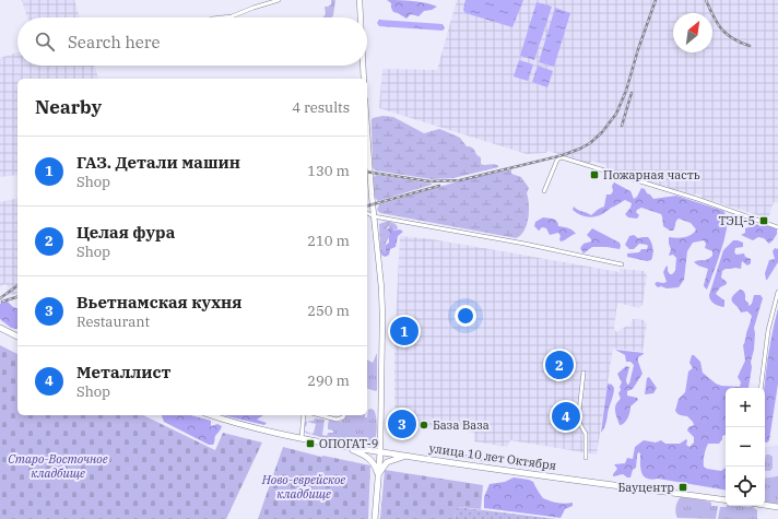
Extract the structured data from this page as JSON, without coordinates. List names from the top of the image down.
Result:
{
  "streets": {
    "main road": ["улица 10 лет Октября"]
  },
  "parks": ["Старо-Восточное кладбище", "Ново-еврейское кладбище"],
  "places": {
    "transit": [
      "Пожарная часть",
      "ТЭЦ-5",
      "ОПОГАТ-9",
      "Бауцентр"
    ],
    "other": ["База Ваза"]
  },
  "north": "top right",
  "page": {
    "search": "Search here",
    "heading": ["Nearby", "4 results"],
    "list": [
      {
        "mark": "1",
        "name": "ГАЗ. Детали машин",
        "note": "Shop",
        "value": "130 m"
      },
      {
        "mark": "2",
        "name": "Целая фура",
        "note": "Shop",
        "value": "210 m"
      },
      {
        "mark": "3",
        "name": "Вьетнамская кухня",
        "note": "Restaurant",
        "value": "250 m"
      },
      {
        "mark": "4",
        "name": "Металлист",
        "note": "Shop",
        "value": "290 m"
      }
    ],
    "pins": [
      "1",
      "2",
      "4",
      "3"
    ],
    "map_buttons": ["+", "−"]
  }
}
